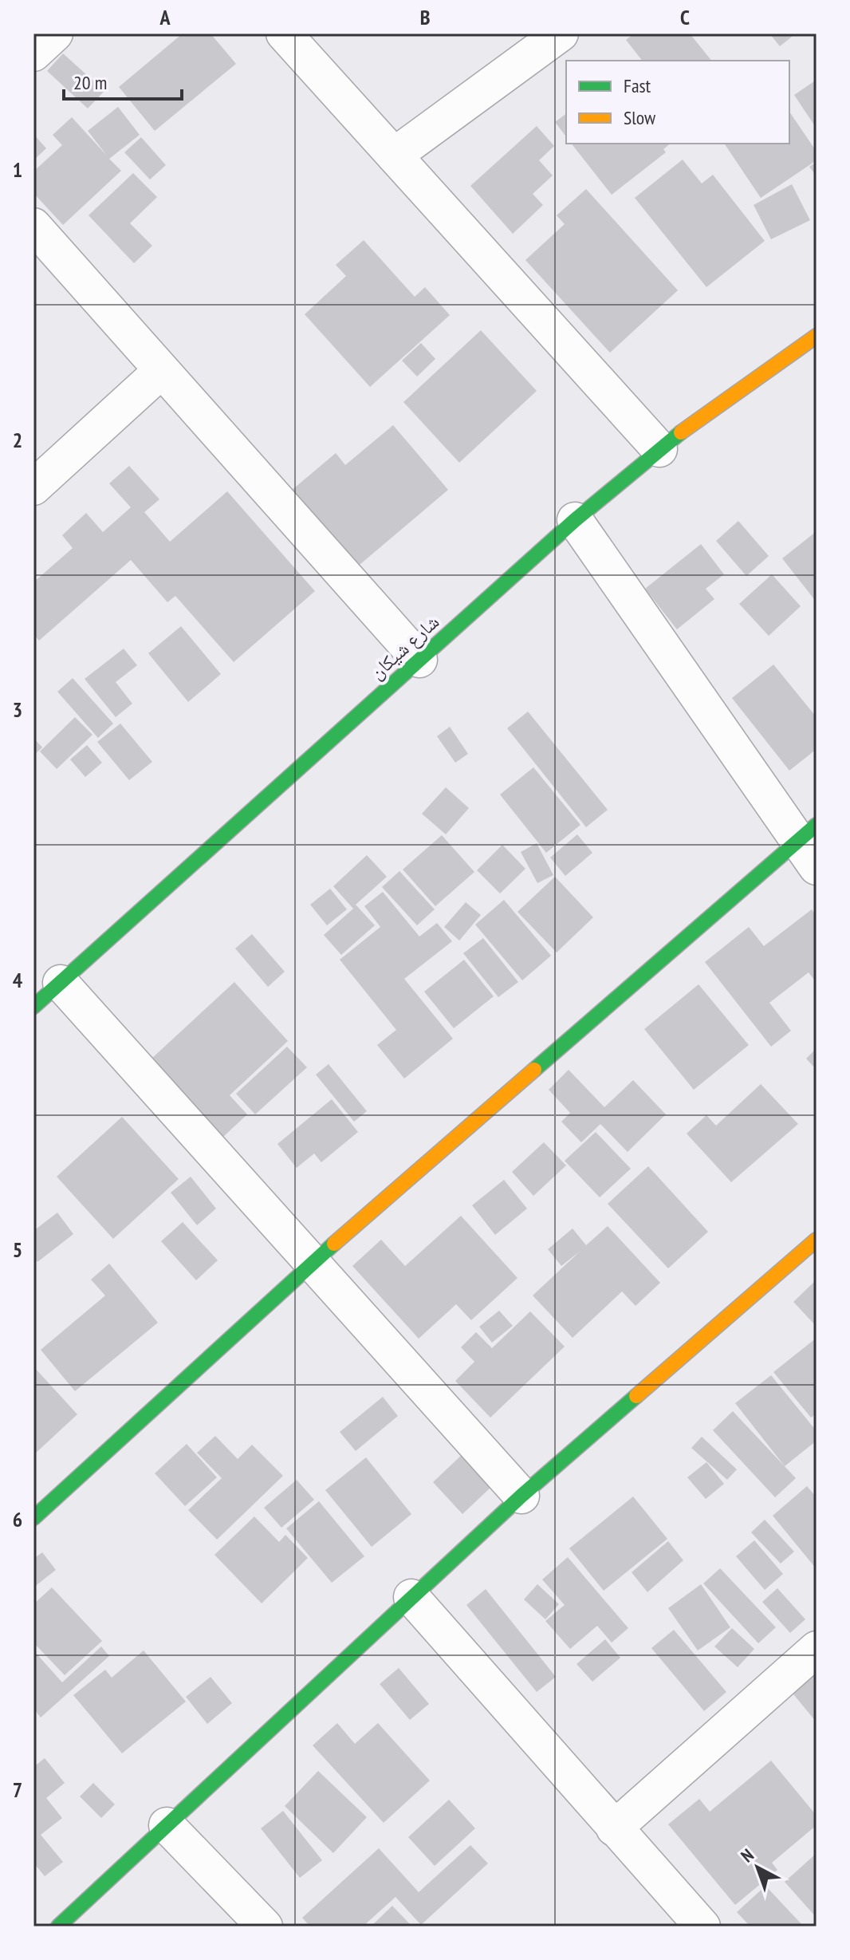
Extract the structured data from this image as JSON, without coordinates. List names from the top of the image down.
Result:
{
  "streets": {
    "street": ["شارع شيكان"]
  },
  "legend": ["Fast", "Slow"],
  "scale_bar": "20 m",
  "north": "top left",
  "grid": {
    "columns": ["A", "B", "C"],
    "rows": [
      "1",
      "2",
      "3",
      "4",
      "5",
      "6",
      "7"
    ]
  }
}
